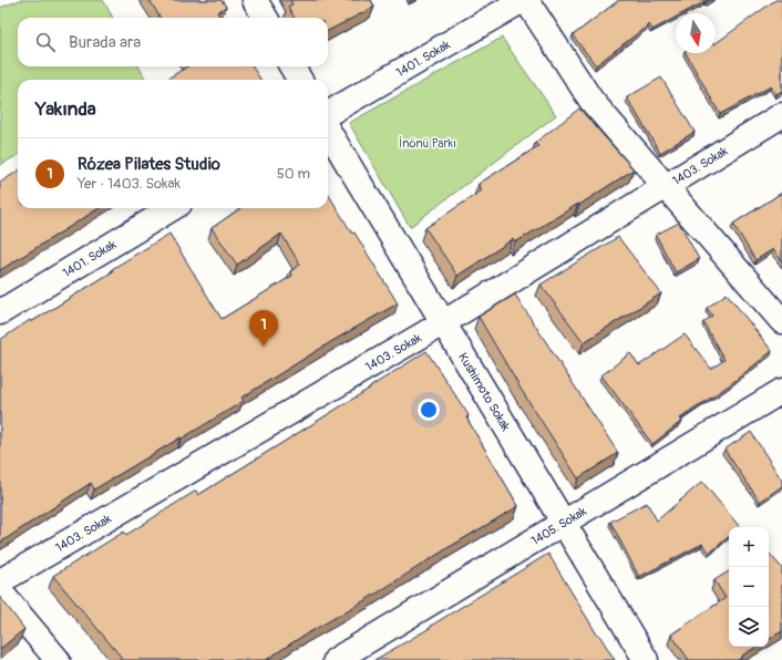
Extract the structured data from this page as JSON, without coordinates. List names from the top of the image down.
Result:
{
  "streets": {
    "street": [
      "1401. Sokak",
      "1403. Sokak",
      "Kushimoto Sokak",
      "1405. Sokak"
    ]
  },
  "crossings": [
    ["1403. Sokak", "Kushimoto Sokak"],
    ["Kushimoto Sokak", "1405. Sokak"]
  ],
  "parks": ["İnönü Parkı"],
  "north": "bottom",
  "page": {
    "search": "Burada ara",
    "heading": "Yakında",
    "list": [
      {
        "mark": "1",
        "name": "Rózea Pilates Studio",
        "note": "Yer · 1403. Sokak",
        "value": "50 m"
      }
    ],
    "pins": "1",
    "map_buttons": ["+", "−"]
  }
}
